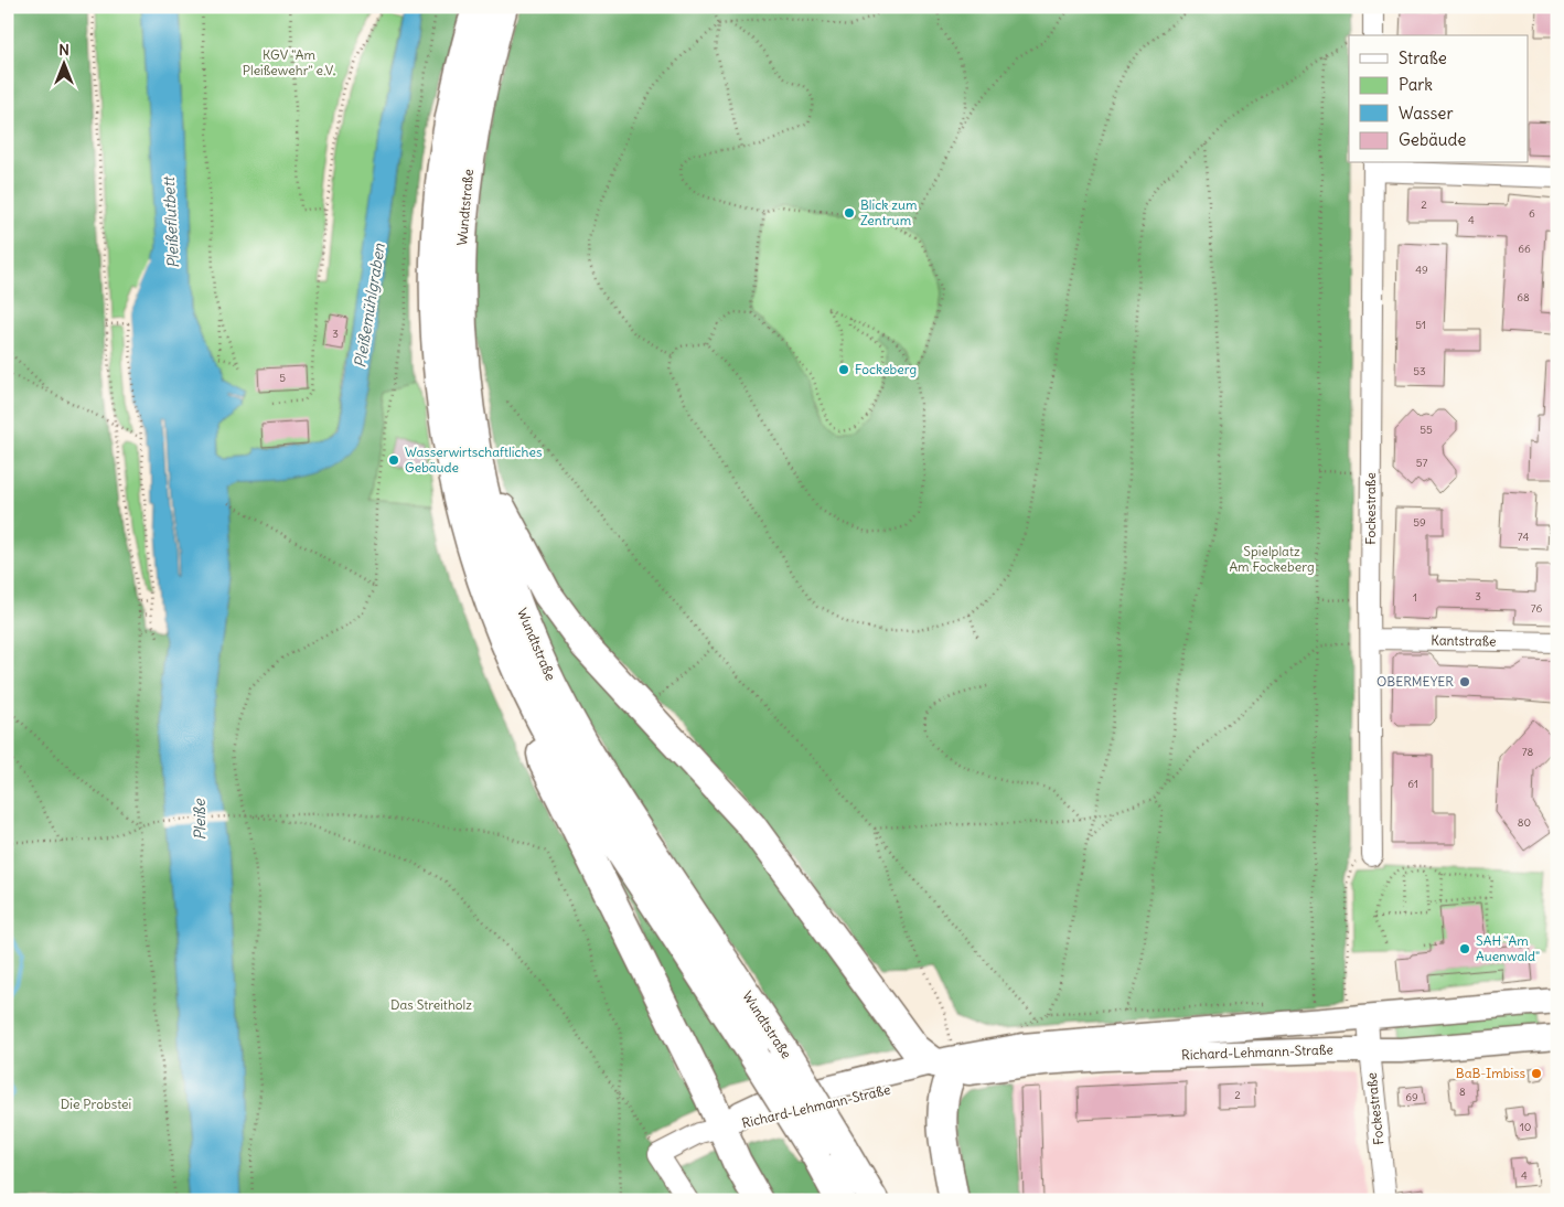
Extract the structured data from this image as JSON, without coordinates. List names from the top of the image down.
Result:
{
  "streets": {
    "highway": ["Wundtstraße"],
    "main road": ["Richard-Lehmann-Straße"],
    "street": ["Fockestraße", "Kantstraße"]
  },
  "crossings": [
    ["Fockestraße", "Kantstraße"],
    ["Fockestraße", "Richard-Lehmann-Straße"]
  ],
  "water": ["Pleißeflutbett", "Pleißemühlgraben", "Pleiße"],
  "parks": [
    "KGV \"Am Pleißewehr\" e.V.",
    "Spielplatz Am Fockeberg",
    "Das Streitholz",
    "Die Probstei"
  ],
  "places": [
    "Blick zum Zentrum",
    "Fockeberg",
    "Wasserwirtschaftliches Gebäude",
    "OBERMEYER",
    "SAH \"Am Auenwald\"",
    "BaB-Imbiss"
  ],
  "house_numbers": [
    "2",
    "6",
    "4",
    "66",
    "49",
    "68",
    "51",
    "3",
    "53",
    "5",
    "55",
    "57",
    "59",
    "74",
    "3",
    "1",
    "76",
    "78",
    "61",
    "80",
    "8",
    "2",
    "69",
    "10",
    "4"
  ],
  "legend": [
    "Straße",
    "Park",
    "Wasser",
    "Gebäude"
  ],
  "north": "top"
}
